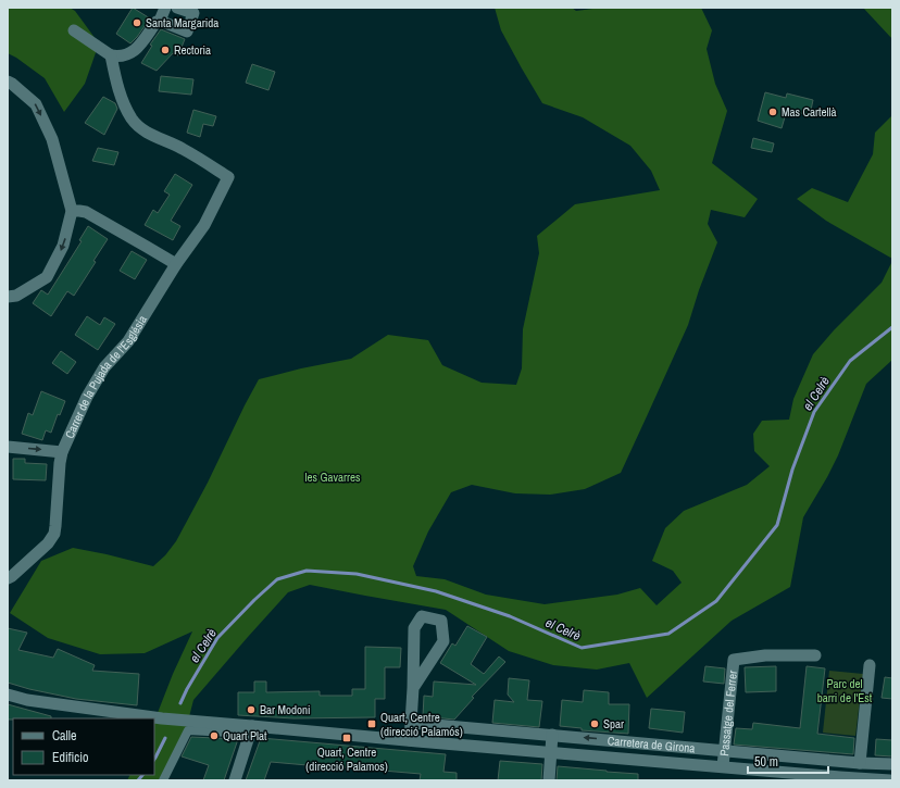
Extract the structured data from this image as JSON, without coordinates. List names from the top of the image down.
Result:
{
  "streets": {
    "street": ["Carrer de la Pujada de l'Església", "Passatge del Ferrer", "Carretera de Girona"]
  },
  "crossings": [
    ["Passatge del Ferrer", "Carretera de Girona"]
  ],
  "water": ["el Celrè"],
  "parks": ["les Gavarres", "Parc del barri de l'Est"],
  "places": {
    "other": [
      "Santa Margarida",
      "Rectoria",
      "Mas Cartellà",
      "Bar Modoni",
      "Spar",
      "Quart Plat"
    ],
    "transit": ["Quart, Centre (direcció Palamós)", "Quart, Centre (direcció Palamos)"]
  },
  "legend": ["Calle", "Edificio"],
  "scale_bar": "50 m"
}
